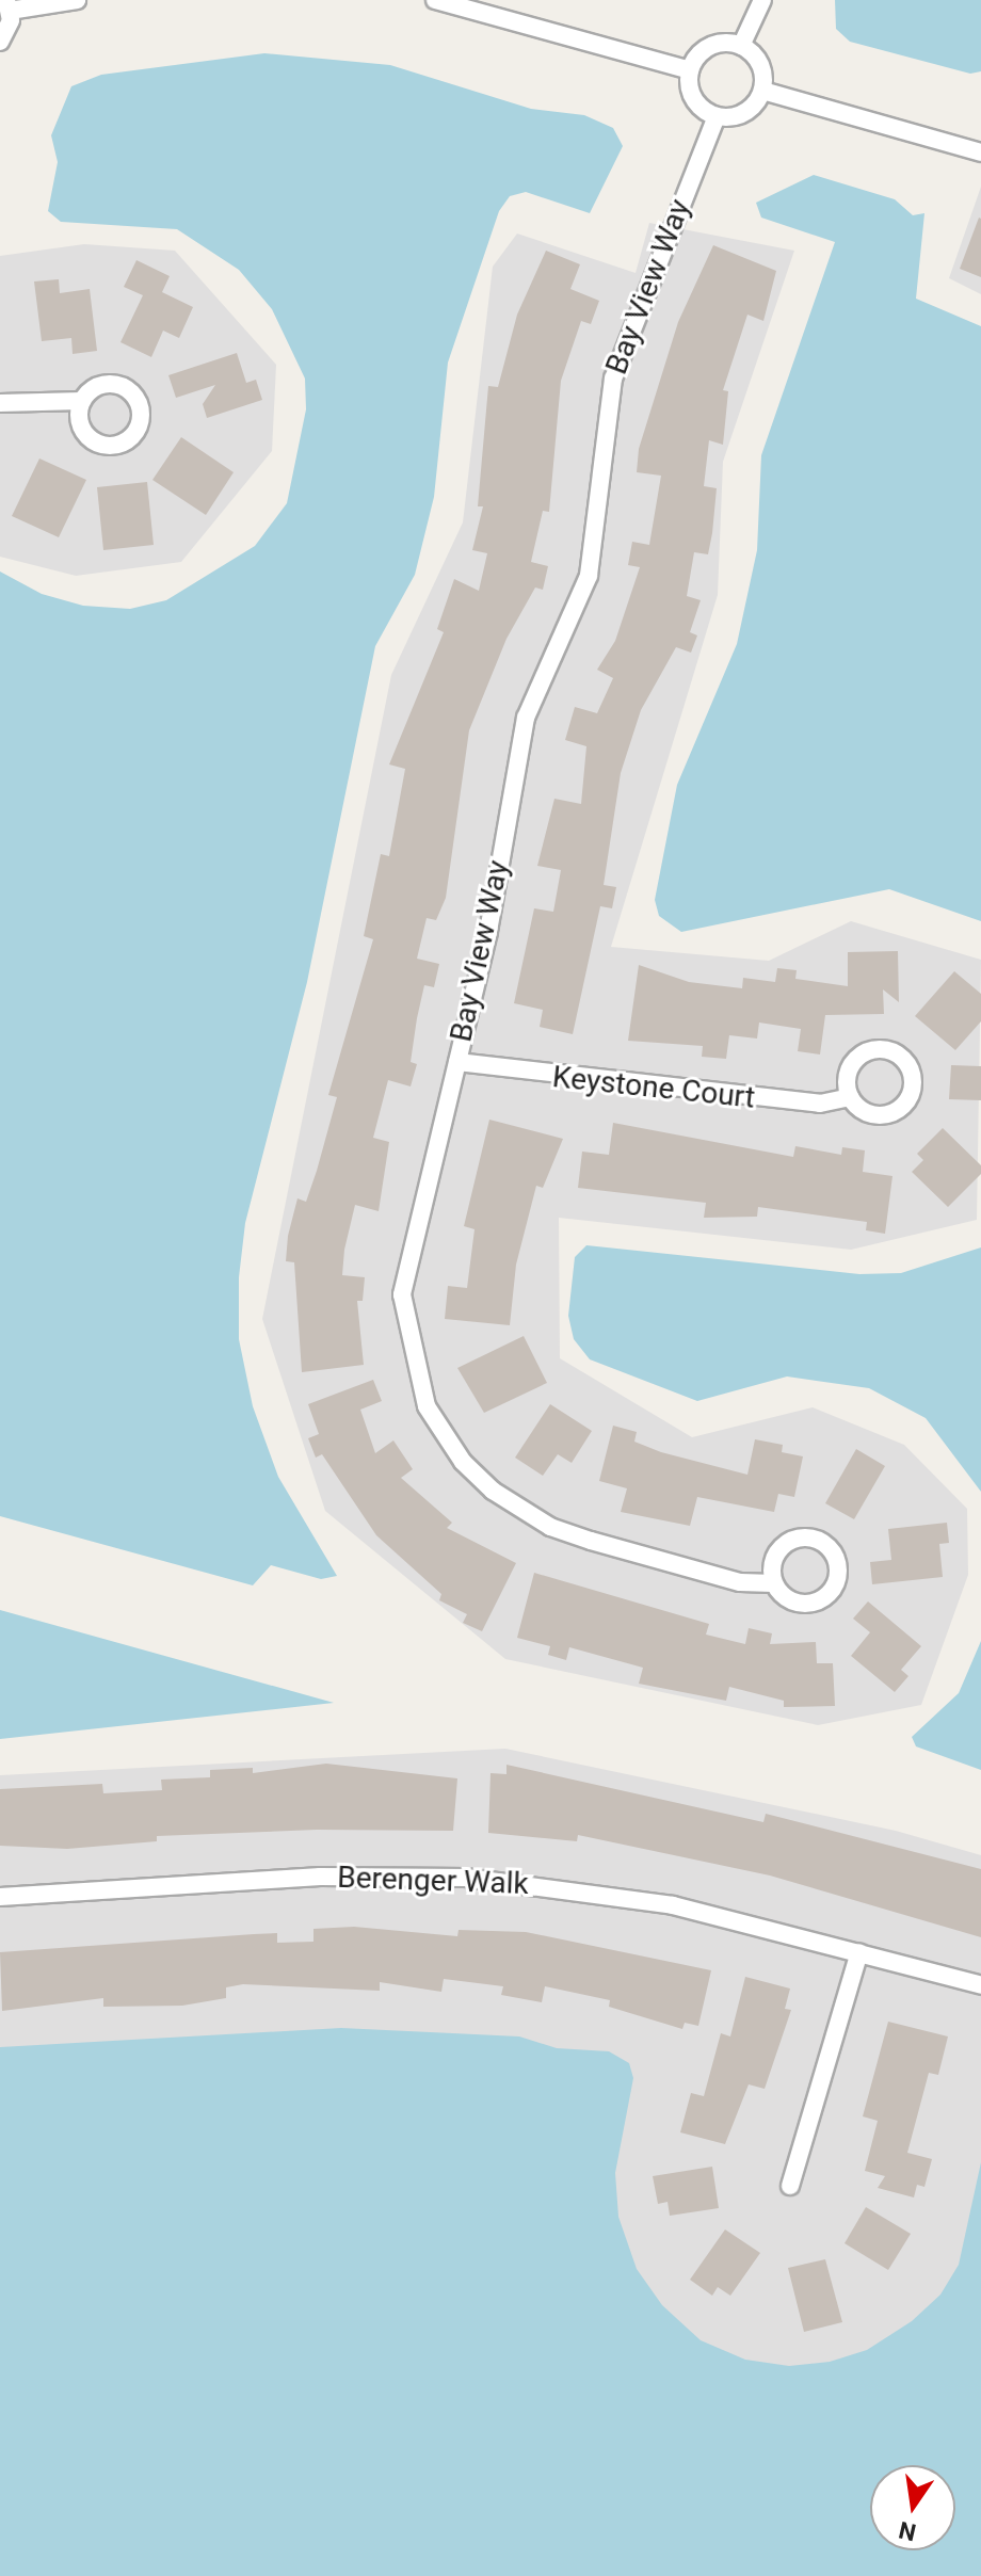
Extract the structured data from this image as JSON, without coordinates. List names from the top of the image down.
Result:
{
  "streets": {
    "street": ["Bay View Way", "Keystone Court", "Berenger Walk"]
  },
  "crossings": [
    ["Bay View Way", "Keystone Court"]
  ],
  "north": "bottom"
}
